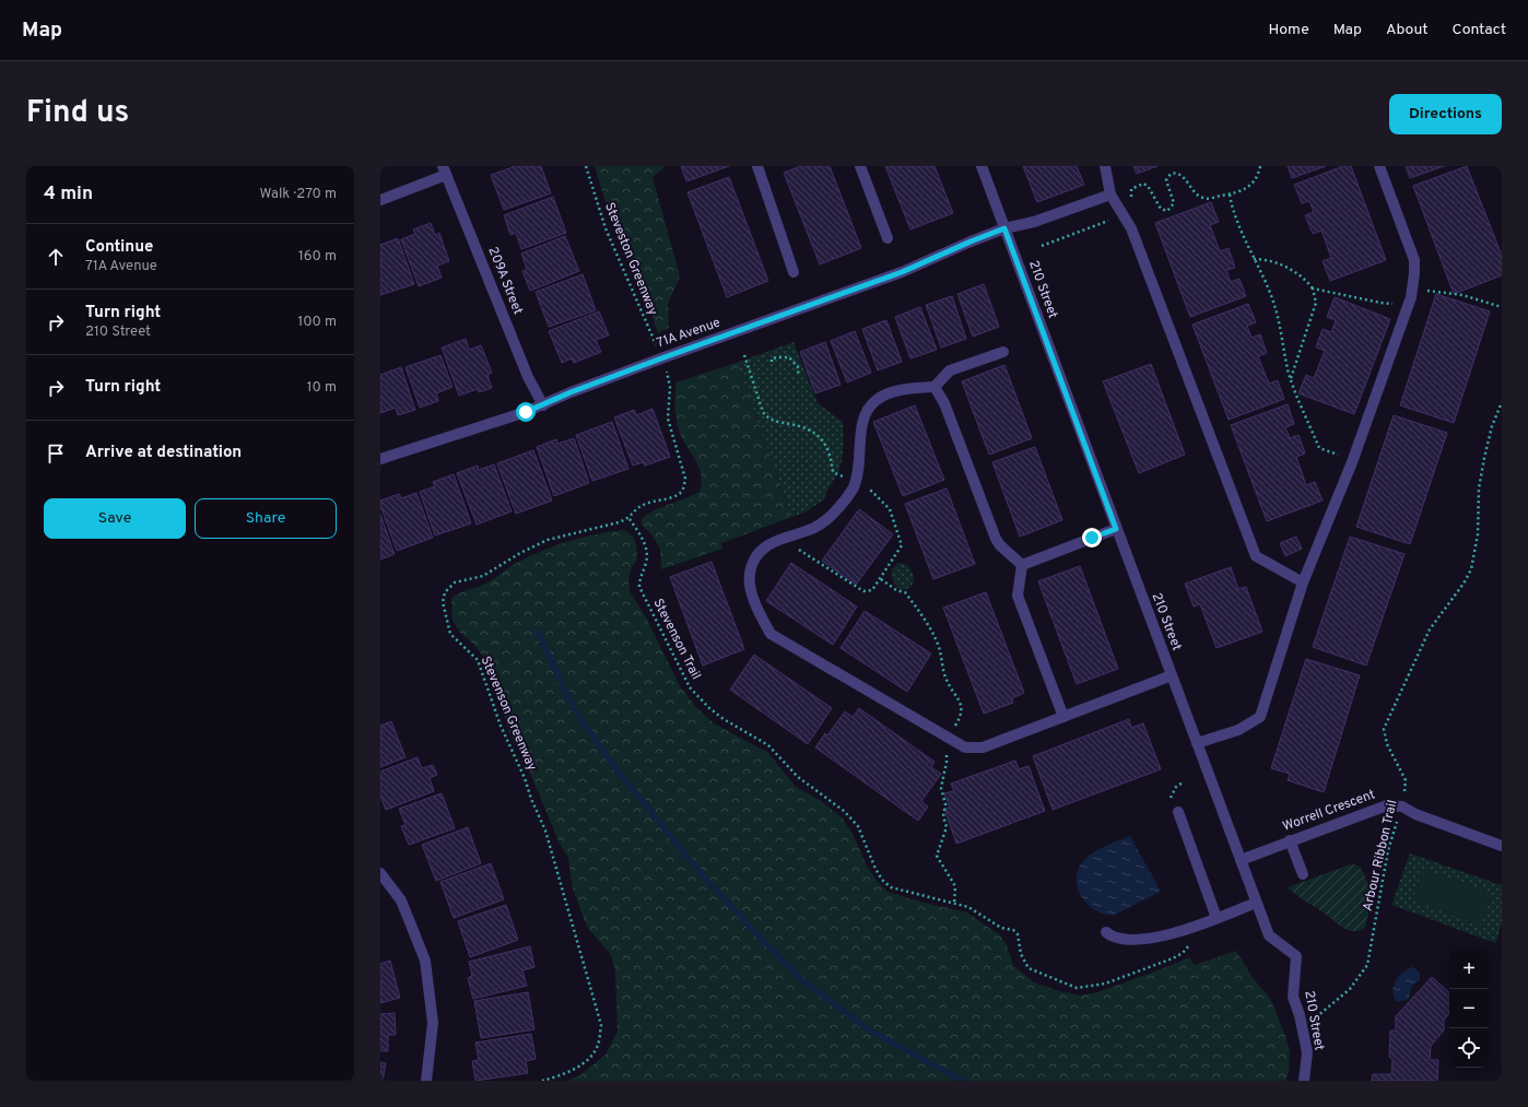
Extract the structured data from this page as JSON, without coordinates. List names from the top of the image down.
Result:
{
  "streets": {
    "street": [
      "209A Street",
      "210 Street",
      "71A Avenue",
      "Worrell Crescent"
    ],
    "path": [
      "Steveston Greenway",
      "Stevenson Trail",
      "Stevenson Greenway",
      "Arbour Ribbon Trail"
    ]
  },
  "crossings": [
    ["Steveston Greenway", "71A Avenue"],
    ["Steveston Greenway", "Stevenson Greenway"],
    ["209A Street", "71A Avenue"],
    ["210 Street", "71A Avenue"],
    ["210 Street", "Worrell Crescent"],
    ["210 Street", "Arbour Ribbon Trail"],
    ["71A Avenue", "Stevenson Greenway"],
    ["Stevenson Trail", "Stevenson Greenway"],
    ["Worrell Crescent", "Arbour Ribbon Trail"]
  ],
  "page": {
    "header": "Map",
    "nav": [
      "Home",
      "Map",
      "About",
      "Contact"
    ],
    "title": "Find us",
    "buttons": [
      "Directions",
      ["Save", "Share"]
    ],
    "heading": ["4 min", "Walk · 270 m"],
    "list": [
      ["Continue", "71A Avenue", "160 m"],
      ["Turn right", "210 Street", "100 m"],
      ["Turn right", "10 m"],
      "Arrive at destination"
    ],
    "map_buttons": ["+", "−"]
  }
}
